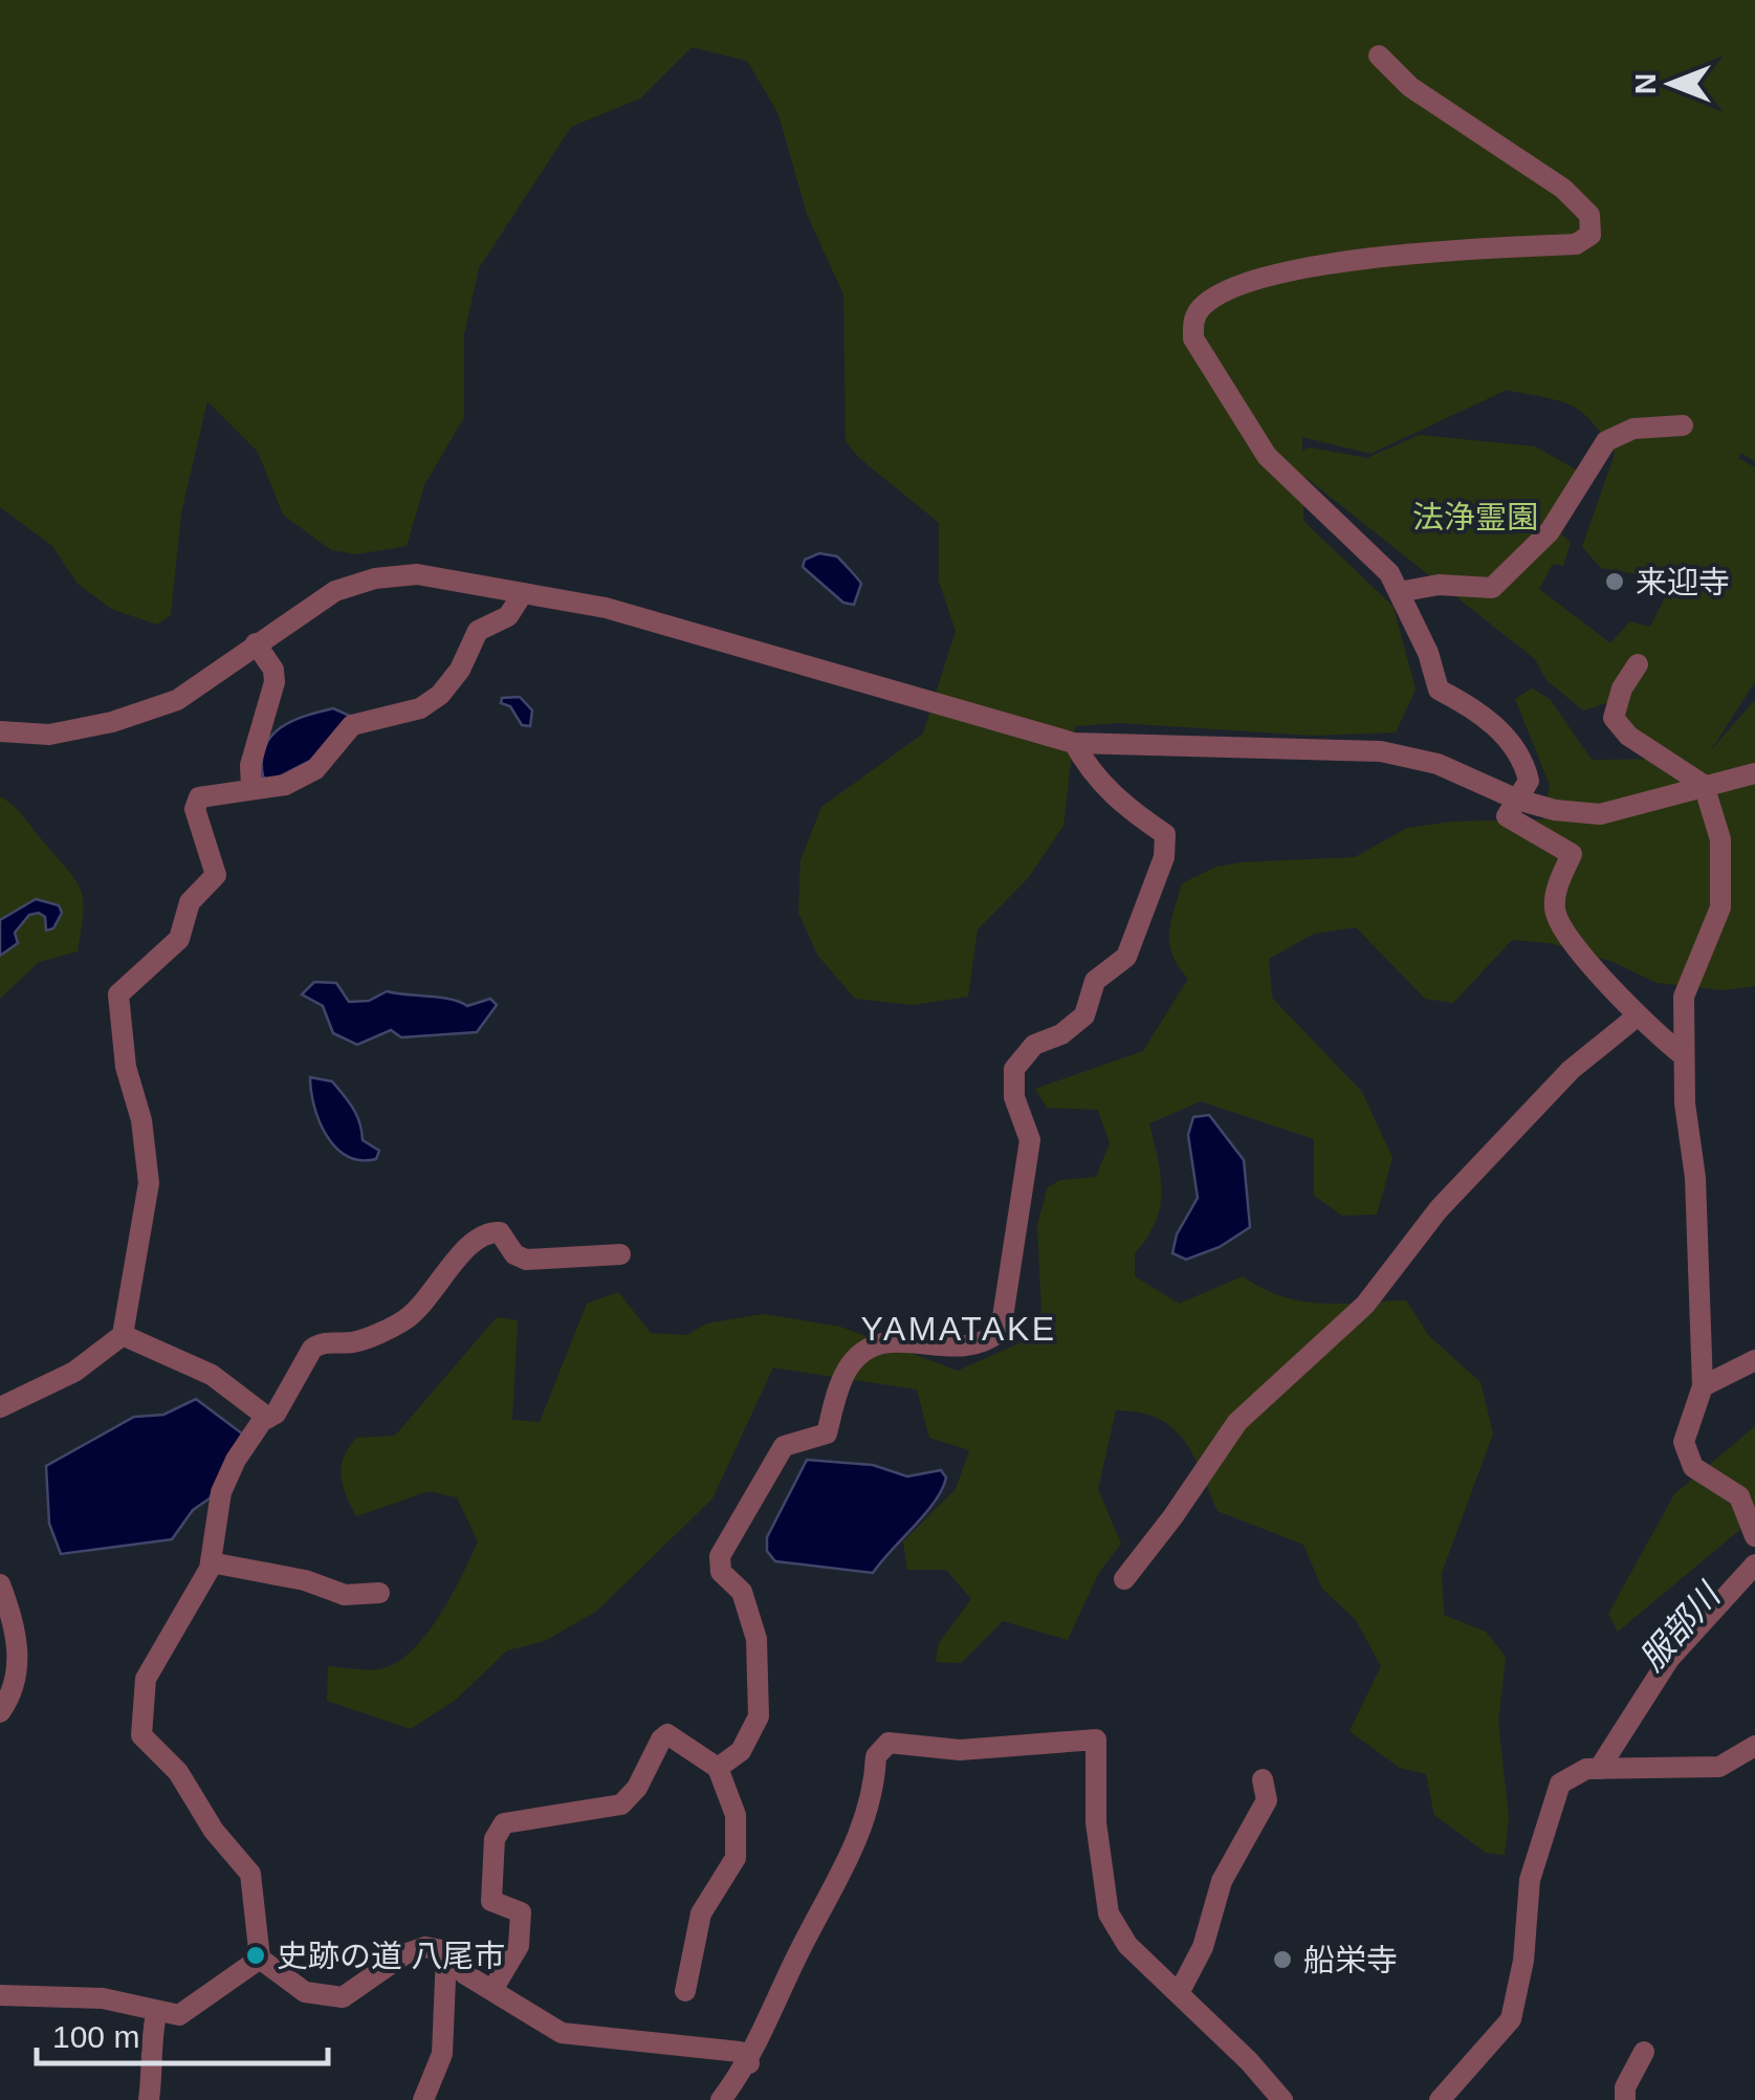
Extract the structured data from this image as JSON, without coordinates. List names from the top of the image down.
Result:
{
  "districts": ["YAMATAKE"],
  "water": ["服部川"],
  "parks": ["法浄霊園"],
  "places": ["来迎寺", "史跡の道 八尾市", "船栄寺"],
  "scale_bar": "100 m",
  "north": "left"
}
